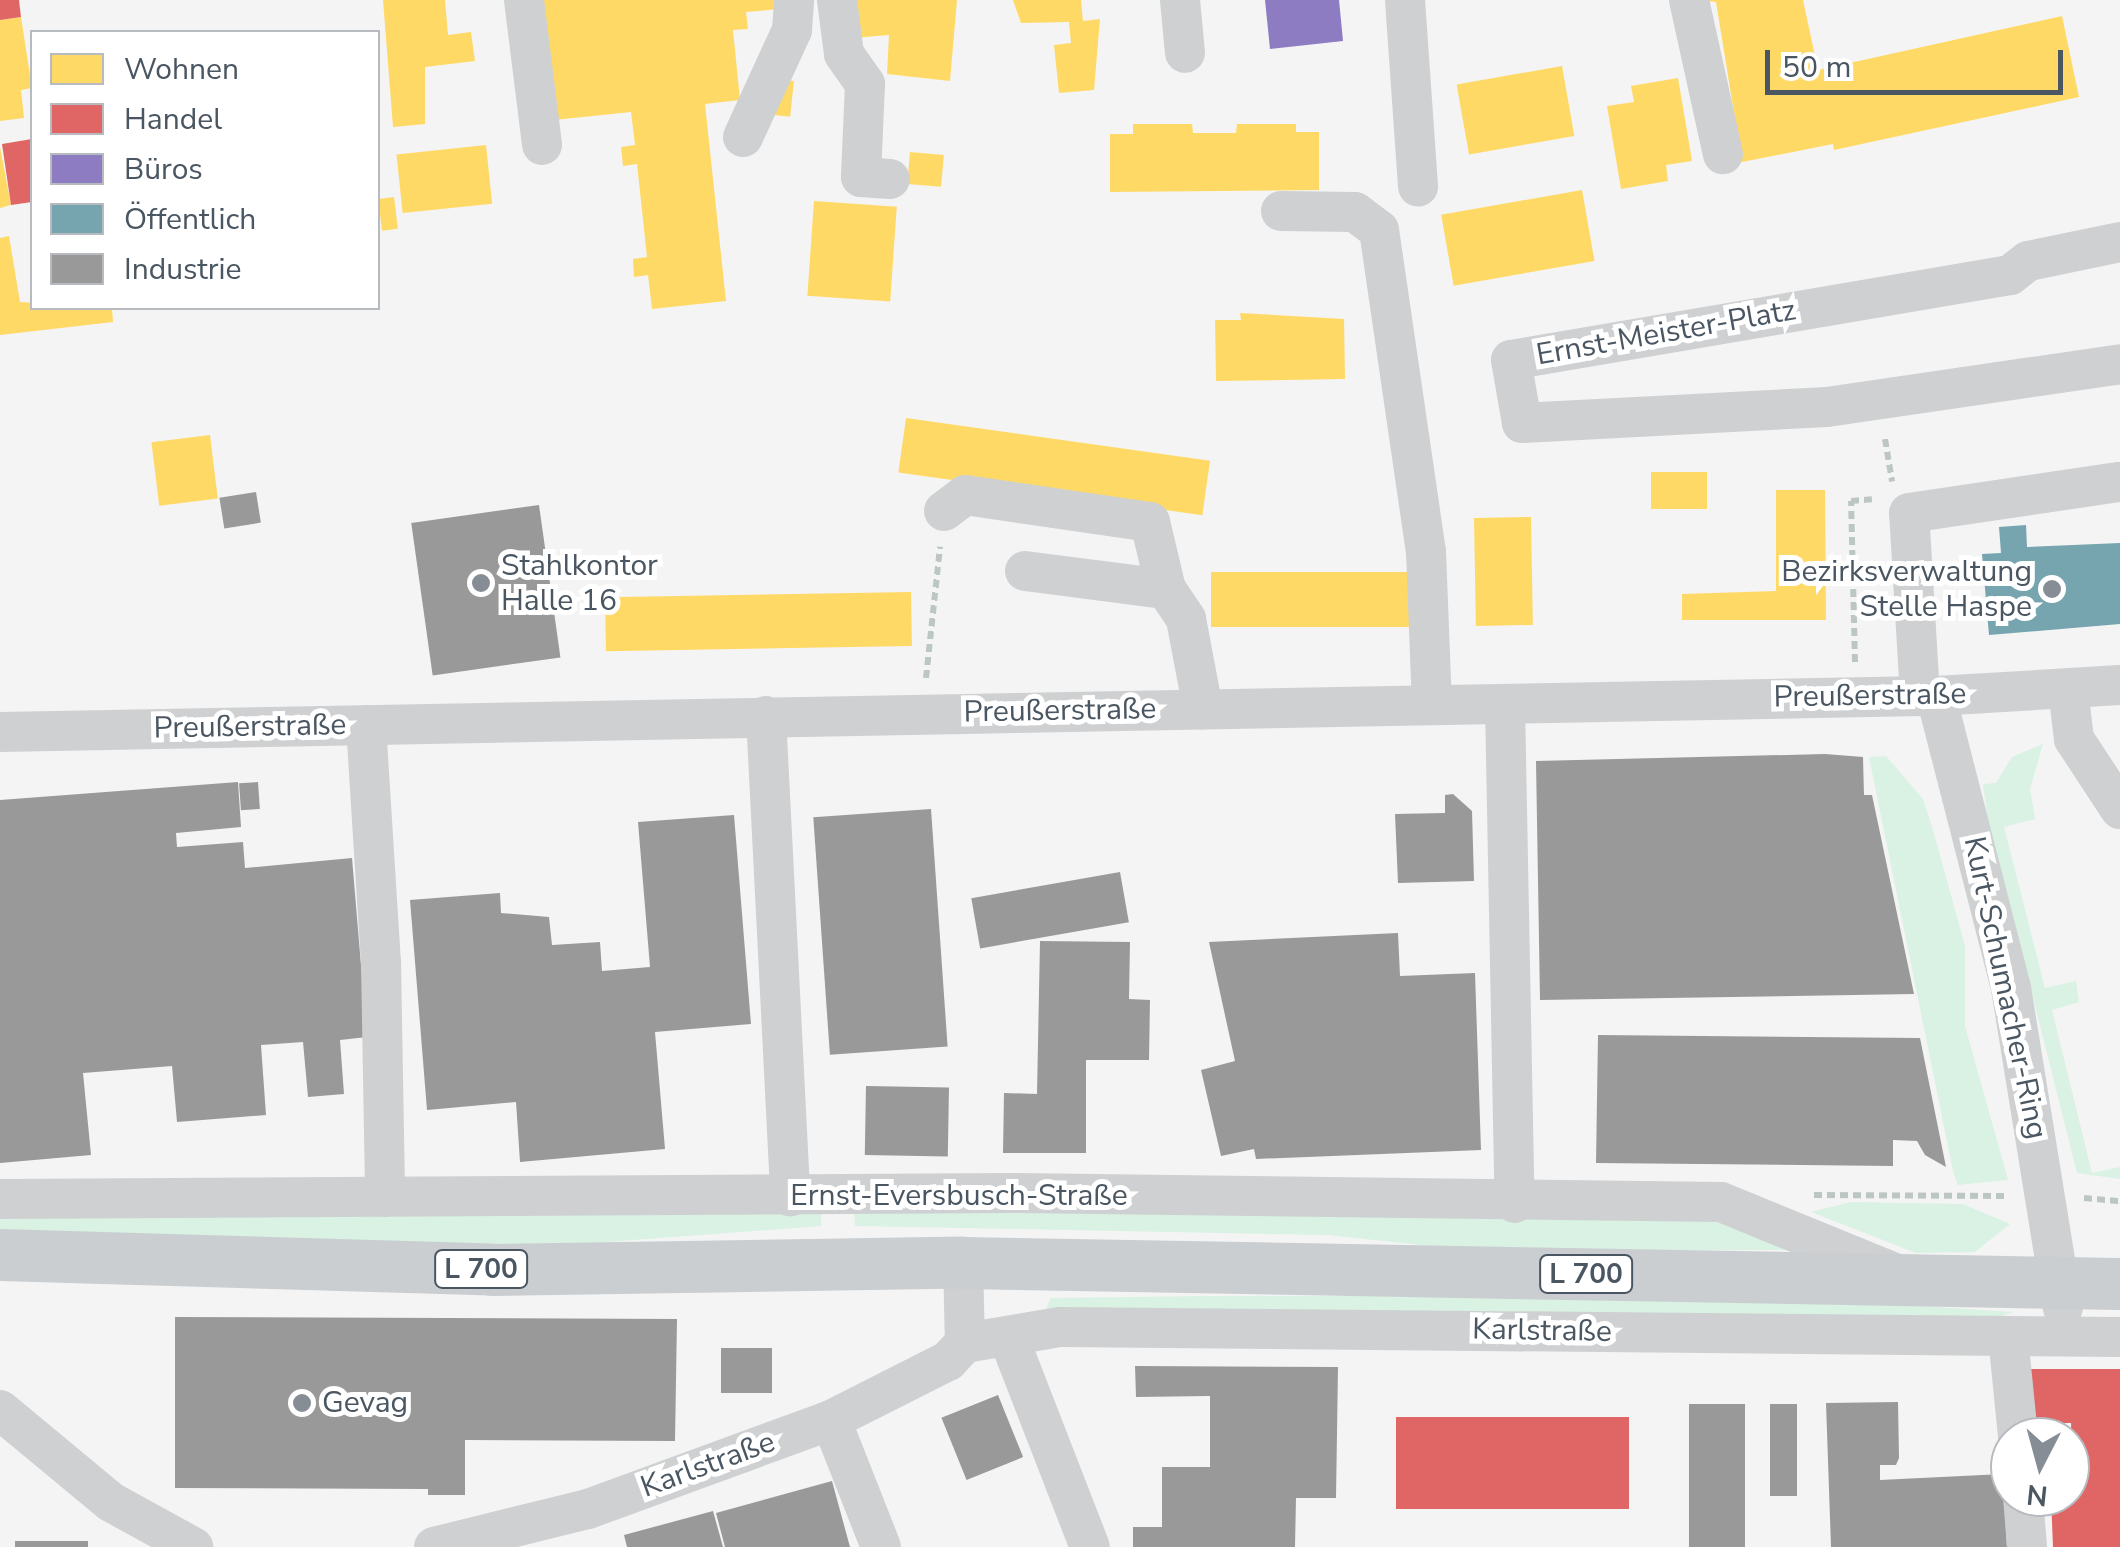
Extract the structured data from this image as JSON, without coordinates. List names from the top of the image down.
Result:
{
  "streets": {
    "main road": ["L 700"],
    "street": [
      "Ernst-Meister-Platz",
      "Preußerstraße",
      "Kurt-Schumacher-Ring",
      "Ernst-Eversbusch-Straße",
      "Karlstraße"
    ]
  },
  "crossings": [
    ["Preußerstraße", "Kurt-Schumacher-Ring"],
    ["Kurt-Schumacher-Ring", "L 700"],
    ["Kurt-Schumacher-Ring", "Karlstraße"],
    ["Ernst-Eversbusch-Straße", "L 700"]
  ],
  "places": ["Stahlkontor Halle 16", "Bezirksverwaltung Stelle Haspe", "Gevag"],
  "legend": [
    "Wohnen",
    "Handel",
    "Büros",
    "Öffentlich",
    "Industrie"
  ],
  "scale_bar": "50 m",
  "north": "bottom"
}
